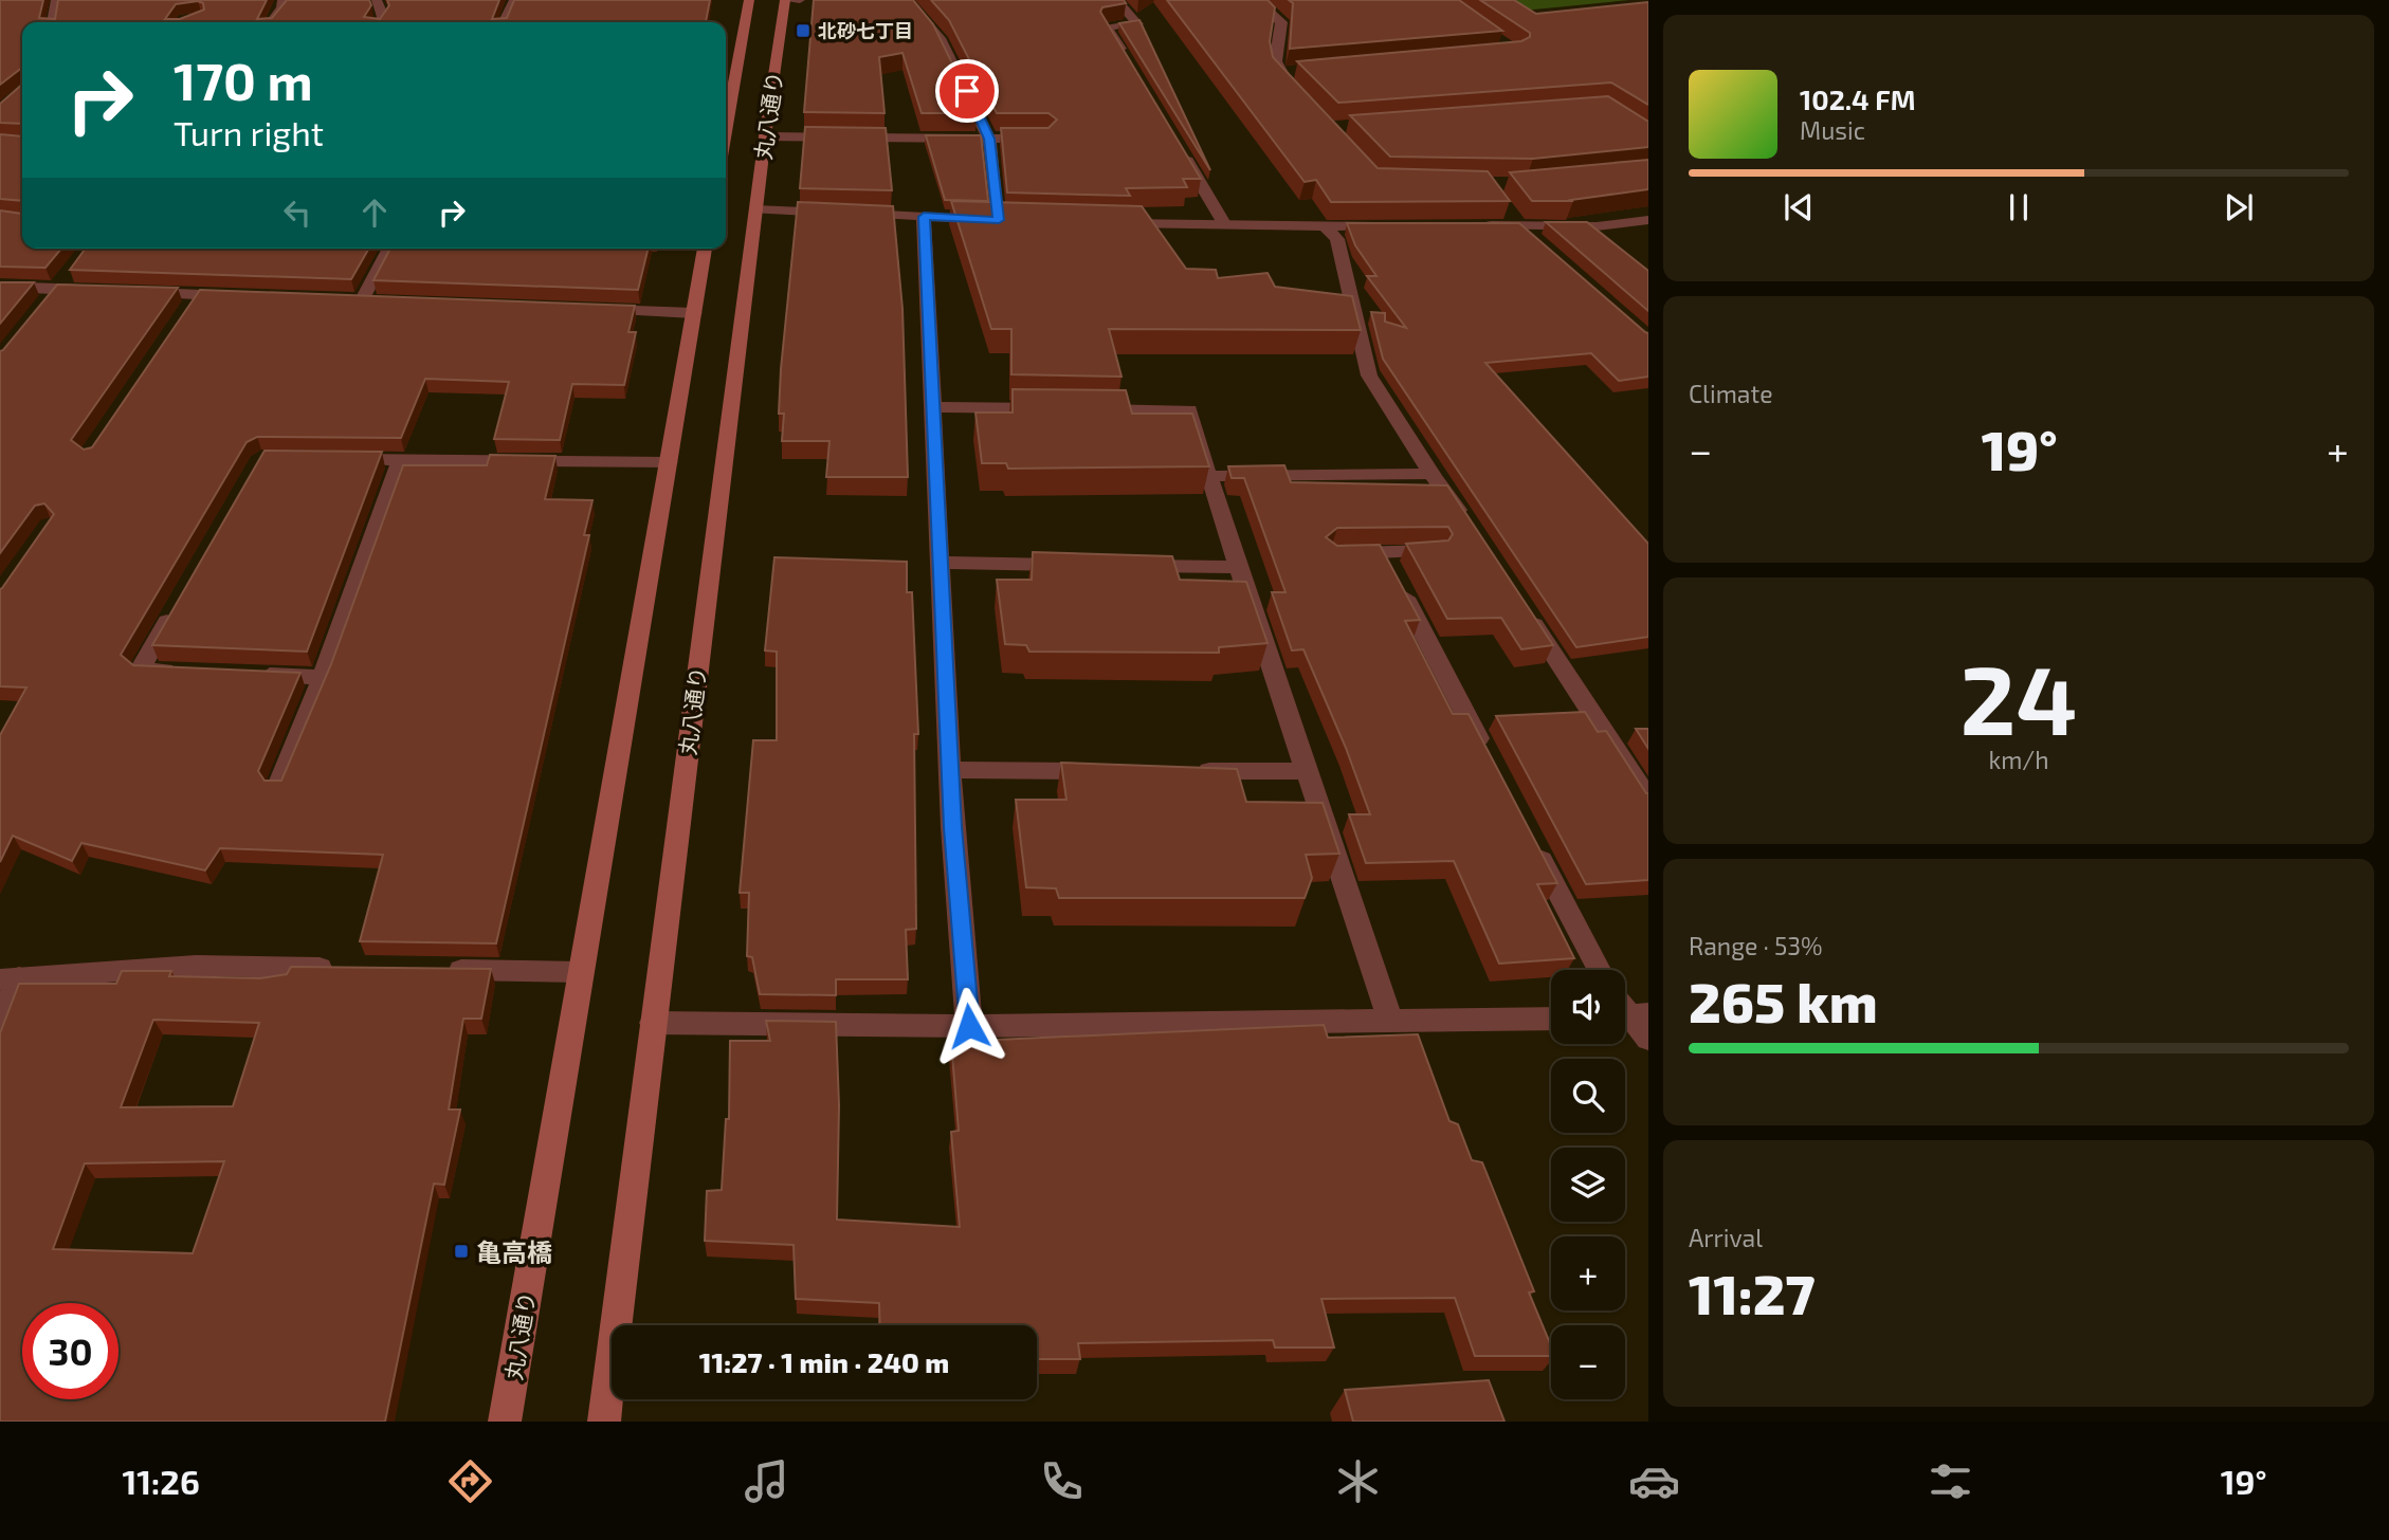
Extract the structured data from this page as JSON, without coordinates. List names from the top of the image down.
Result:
{
  "streets": {
    "main road": ["丸八通り"]
  },
  "places": {
    "transit": ["北砂七丁目", "亀高橋"]
  },
  "page": {
    "turn": ["170 m", "Turn right"],
    "song": ["102.4 FM", "Music"],
    "tile": [
      "Climate",
      ["24", "km/h"],
      ["Range · 53%", "265 km"],
      ["Arrival", "11:27"]
    ],
    "heat": ["−", "19°", "+"],
    "map_buttons": ["+", "−"],
    "limit": "30",
    "trip": "11:27 · 1 min · 240 m",
    "tabs": ["11:26", "19°"]
  }
}
